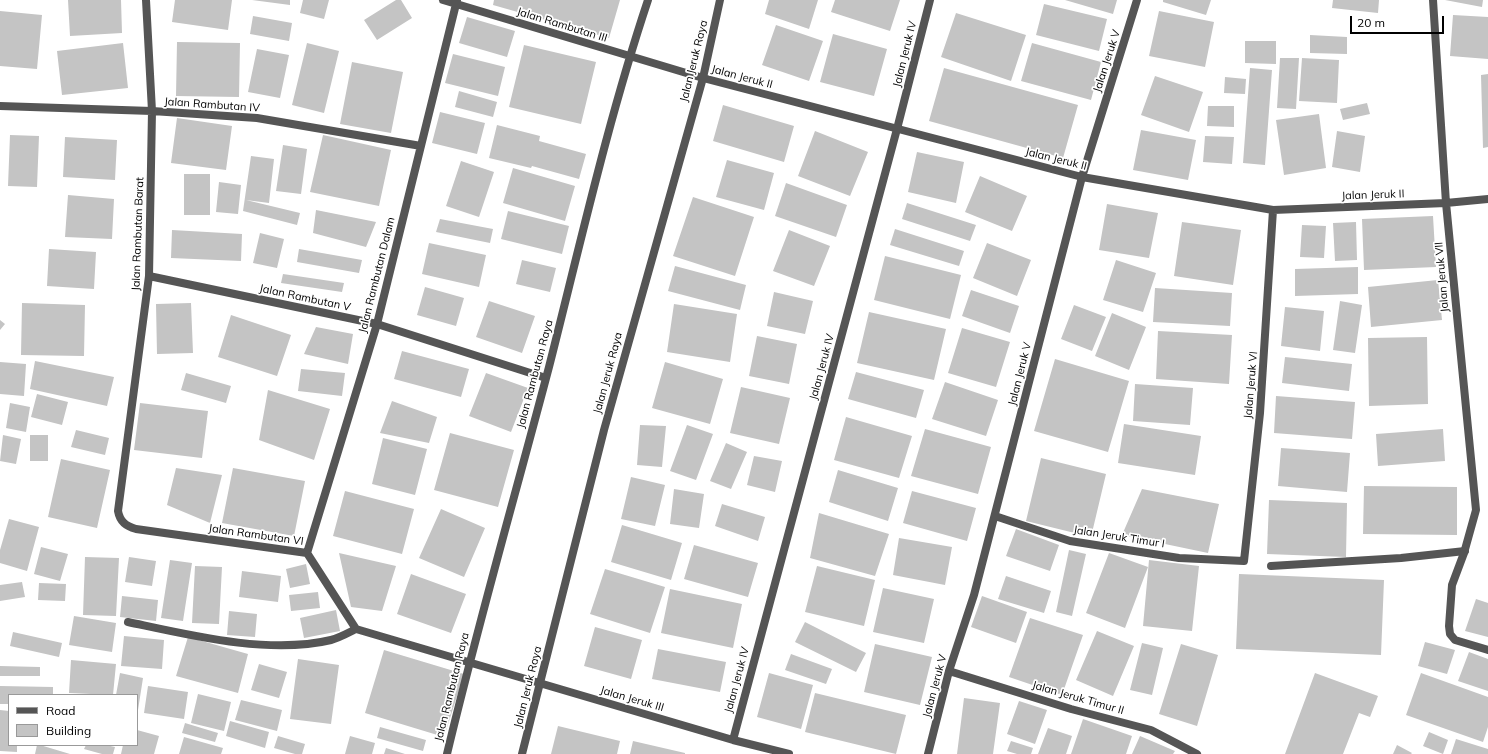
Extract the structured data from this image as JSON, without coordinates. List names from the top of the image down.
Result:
{
  "streets": {
    "street": [
      "Jalan Rambutan III",
      "Jalan Jeruk IV",
      "Jalan Jeruk Raya",
      "Jalan Jeruk V",
      "Jalan Jeruk II",
      "Jalan Rambutan IV",
      "Jalan Rambutan Barat",
      "Jalan Rambutan Dalam",
      "Jalan Jeruk VII",
      "Jalan Rambutan V",
      "Jalan Rambutan Raya",
      "Jalan Jeruk VI",
      "Jalan Rambutan VI",
      "Jalan Jeruk Timur I",
      "Jalan Jeruk Timur II",
      "Jalan Jeruk III"
    ]
  },
  "crossings": [
    ["Jalan Rambutan III", "Jalan Jeruk II"],
    ["Jalan Rambutan III", "Jalan Rambutan Dalam"],
    ["Jalan Rambutan III", "Jalan Rambutan Raya"],
    ["Jalan Jeruk IV", "Jalan Jeruk II"],
    ["Jalan Jeruk IV", "Jalan Jeruk III"],
    ["Jalan Jeruk Raya", "Jalan Jeruk II"],
    ["Jalan Jeruk Raya", "Jalan Jeruk III"],
    ["Jalan Jeruk V", "Jalan Jeruk II"],
    ["Jalan Jeruk V", "Jalan Jeruk Timur I"],
    ["Jalan Jeruk V", "Jalan Jeruk Timur II"],
    ["Jalan Jeruk II", "Jalan Jeruk VII"],
    ["Jalan Jeruk II", "Jalan Rambutan Raya"],
    ["Jalan Jeruk II", "Jalan Jeruk VI"],
    ["Jalan Rambutan IV", "Jalan Rambutan Barat"],
    ["Jalan Rambutan IV", "Jalan Rambutan Dalam"],
    ["Jalan Rambutan Barat", "Jalan Rambutan V"],
    ["Jalan Rambutan Barat", "Jalan Rambutan VI"],
    ["Jalan Rambutan Dalam", "Jalan Rambutan V"],
    ["Jalan Rambutan Dalam", "Jalan Rambutan VI"],
    ["Jalan Rambutan V", "Jalan Rambutan Raya"],
    ["Jalan Rambutan Raya", "Jalan Jeruk III"],
    ["Jalan Jeruk VI", "Jalan Jeruk Timur I"]
  ],
  "legend": ["Road", "Building"],
  "scale_bar": "20 m"
}
